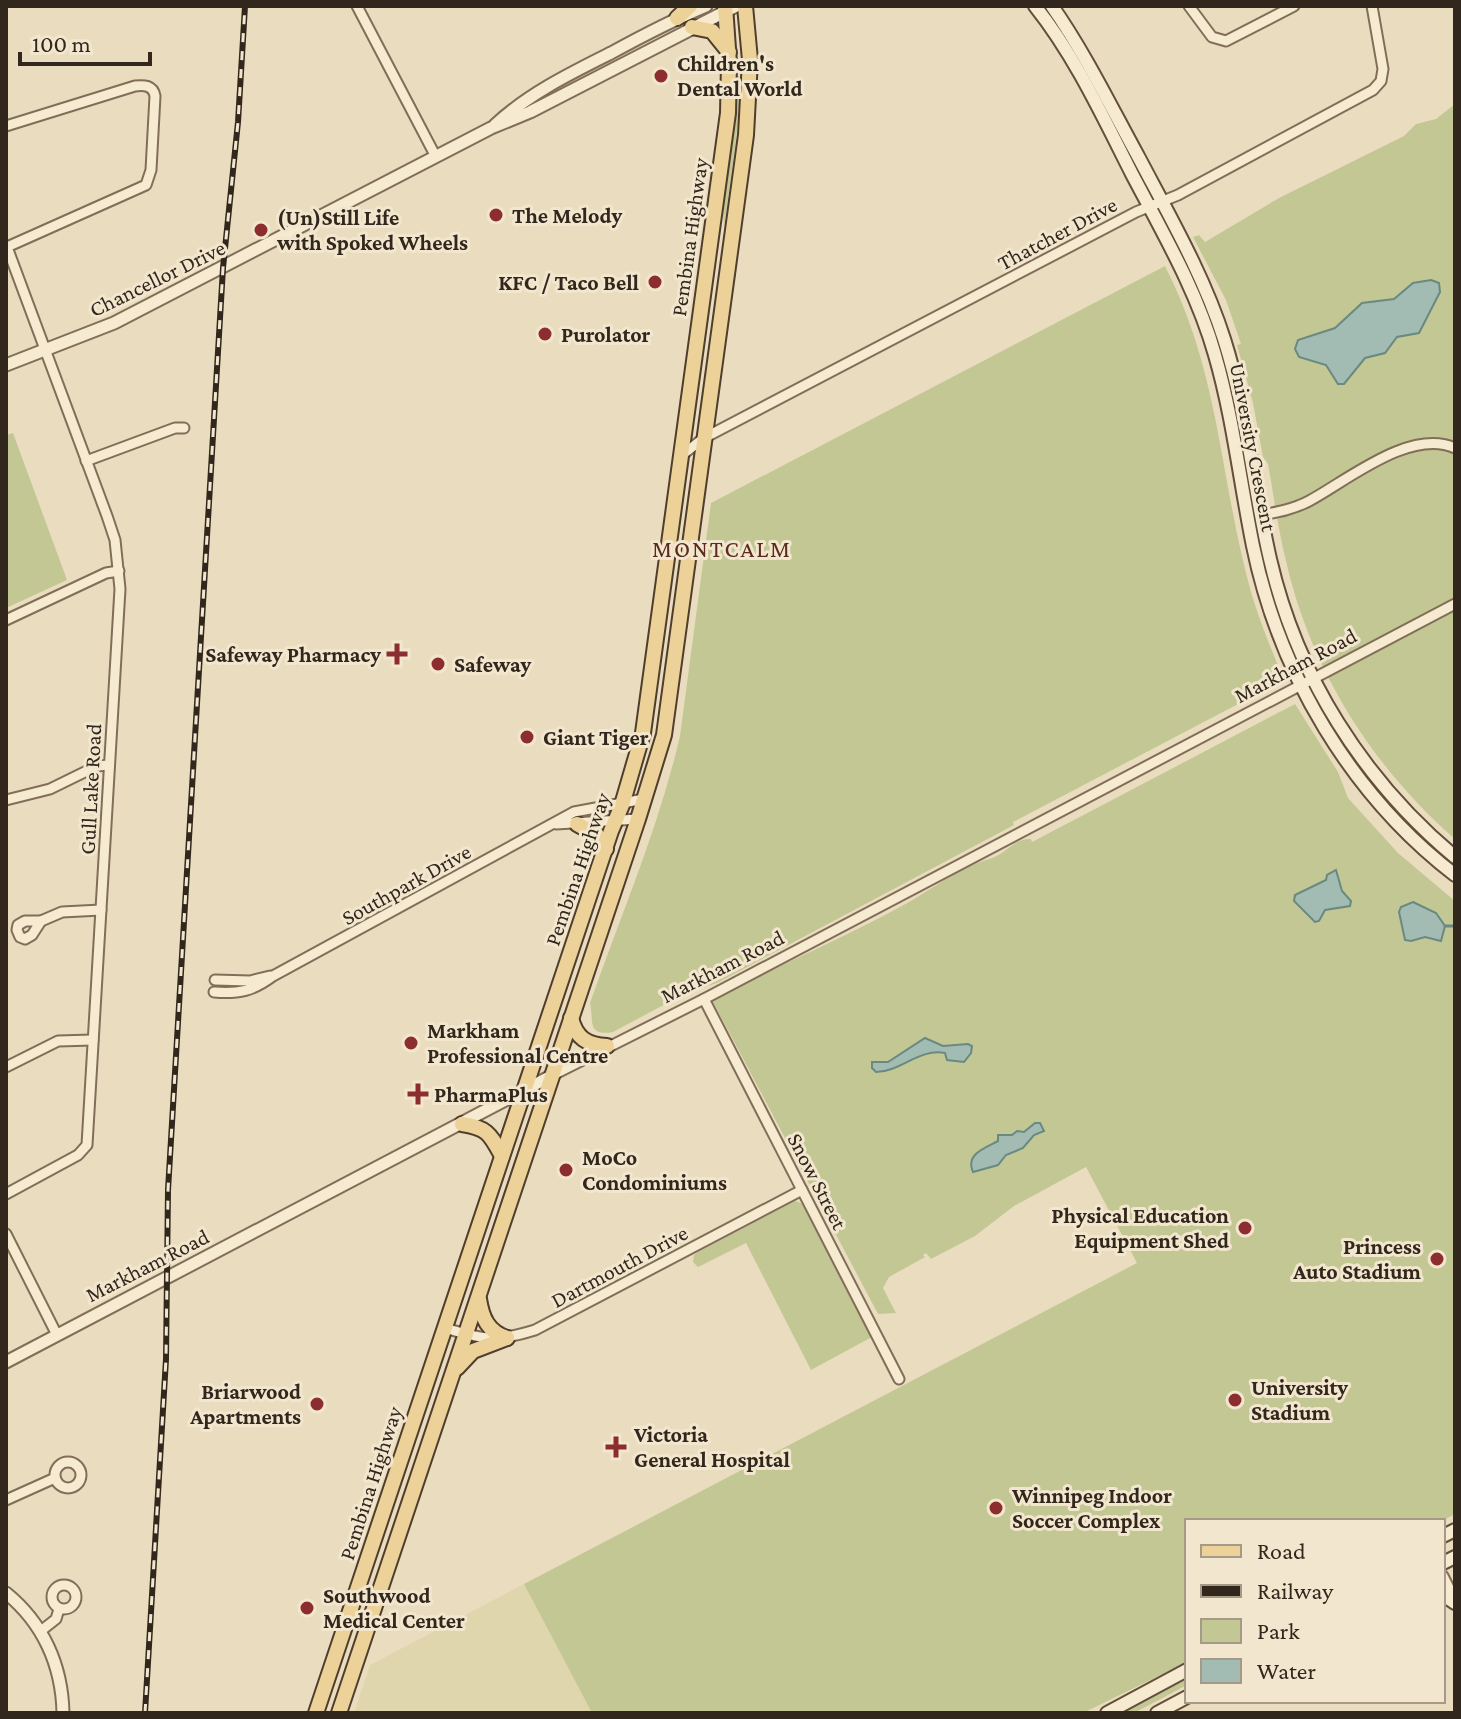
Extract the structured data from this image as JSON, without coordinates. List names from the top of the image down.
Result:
{
  "streets": {
    "main road": ["Pembina Highway", "University Crescent"],
    "street": [
      "Thatcher Drive",
      "Chancellor Drive",
      "Markham Road",
      "Gull Lake Road",
      "Southpark Drive",
      "Snow Street",
      "Dartmouth Drive"
    ]
  },
  "crossings": [
    ["Thatcher Drive", "Pembina Highway"],
    ["Thatcher Drive", "University Crescent"],
    ["Pembina Highway", "Chancellor Drive"],
    ["Pembina Highway", "Markham Road"],
    ["Pembina Highway", "Southpark Drive"],
    ["Pembina Highway", "Dartmouth Drive"],
    ["Chancellor Drive", "Gull Lake Road"],
    ["University Crescent", "Markham Road"],
    ["Markham Road", "Snow Street"],
    ["Snow Street", "Dartmouth Drive"]
  ],
  "districts": ["MONTCALM"],
  "places": {
    "other": [
      "Children's Dental World",
      "The Melody",
      "(Un)Still Life with Spoked Wheels",
      "KFC / Taco Bell",
      "Purolator",
      "Safeway",
      "Giant Tiger",
      "Markham Professional Centre",
      "MoCo Condominiums",
      "Physical Education Equipment Shed",
      "Princess Auto Stadium",
      "University Stadium",
      "Briarwood Apartments",
      "Winnipeg Indoor Soccer Complex",
      "Southwood Medical Center"
    ],
    "health": ["Safeway Pharmacy", "PharmaPlus", "Victoria General Hospital"]
  },
  "legend": [
    "Road",
    "Railway",
    "Park",
    "Water"
  ],
  "scale_bar": "100 m"
}
